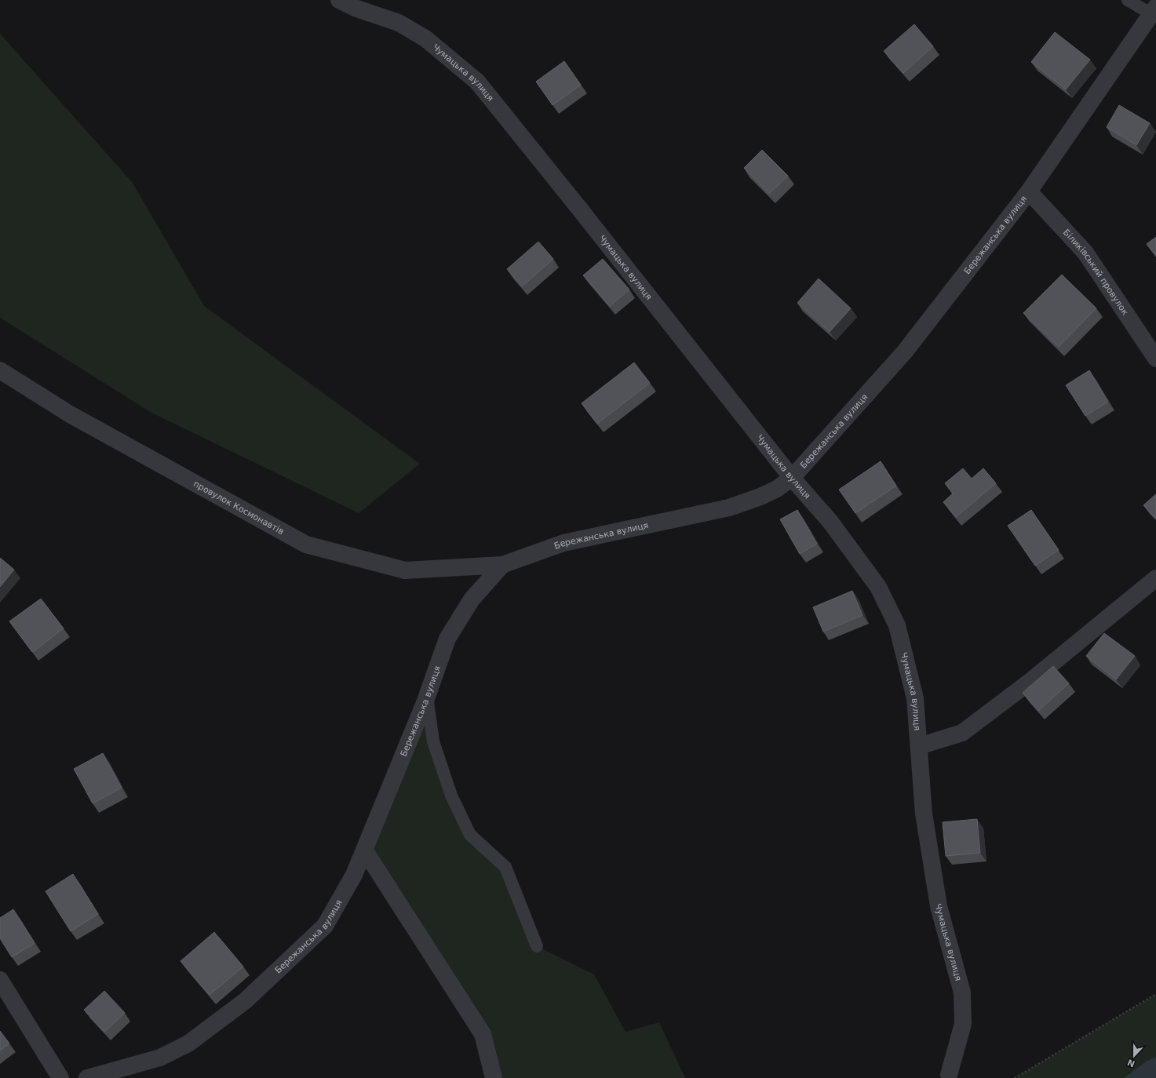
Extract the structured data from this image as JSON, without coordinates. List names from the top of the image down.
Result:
{
  "streets": {
    "street": [
      "Чумацька вулиця",
      "Бережанська вулиця",
      "Біликівський провулок",
      "провулок Космонавтів"
    ]
  },
  "crossings": [
    ["Чумацька вулиця", "Бережанська вулиця"],
    ["Бережанська вулиця", "Біликівський провулок"],
    ["Бережанська вулиця", "провулок Космонавтів"]
  ],
  "north": "bottom"
}
